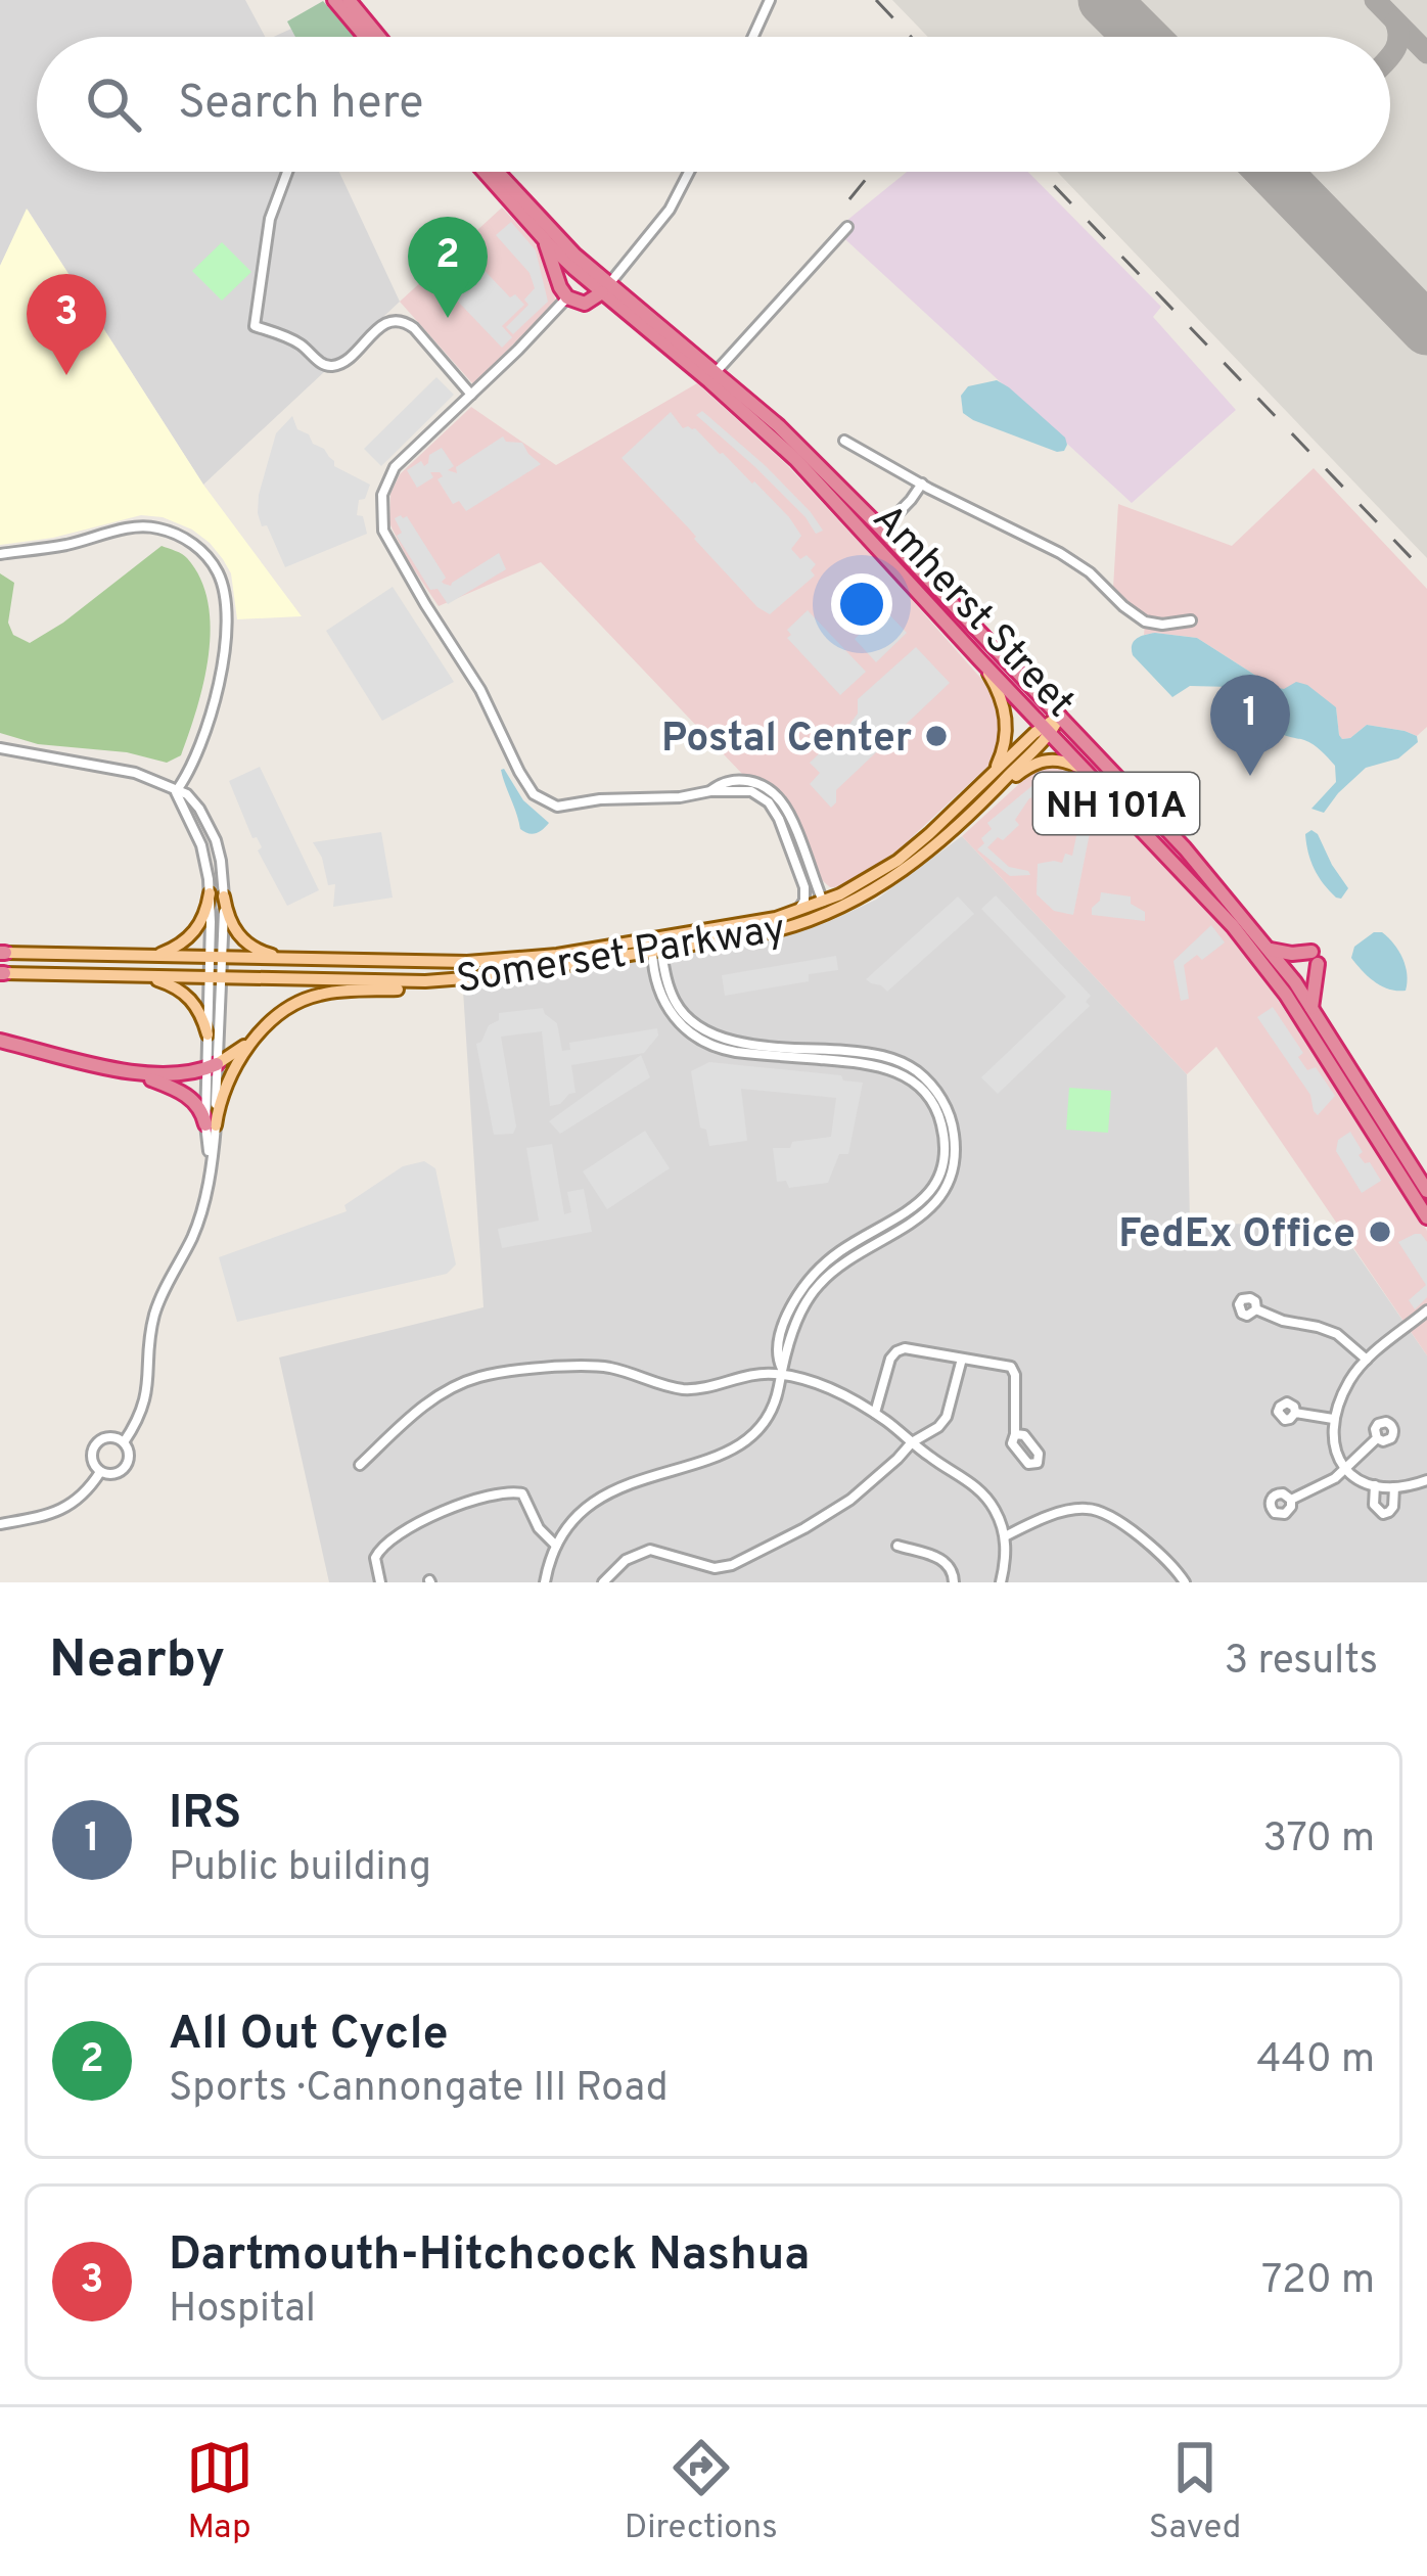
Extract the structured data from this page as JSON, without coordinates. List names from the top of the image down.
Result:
{
  "streets": {
    "highway": ["Amherst Street", "NH 101A"],
    "main road": ["Somerset Parkway"]
  },
  "crossings": [
    ["Amherst Street", "Somerset Parkway"]
  ],
  "places": ["Postal Center", "FedEx Office"],
  "page": {
    "search": "Search here",
    "pins": ["2", "3", "1"],
    "heading": ["Nearby", "3 results"],
    "list": [
      {
        "mark": "1",
        "name": "IRS",
        "note": "Public building",
        "value": "370 m"
      },
      {
        "mark": "2",
        "name": "All Out Cycle",
        "note": "Sports · Cannongate III Road",
        "value": "440 m"
      },
      {
        "mark": "3",
        "name": "Dartmouth-Hitchcock Nashua",
        "note": "Hospital",
        "value": "720 m"
      }
    ],
    "nav": ["Map", "Directions", "Saved"]
  }
}
